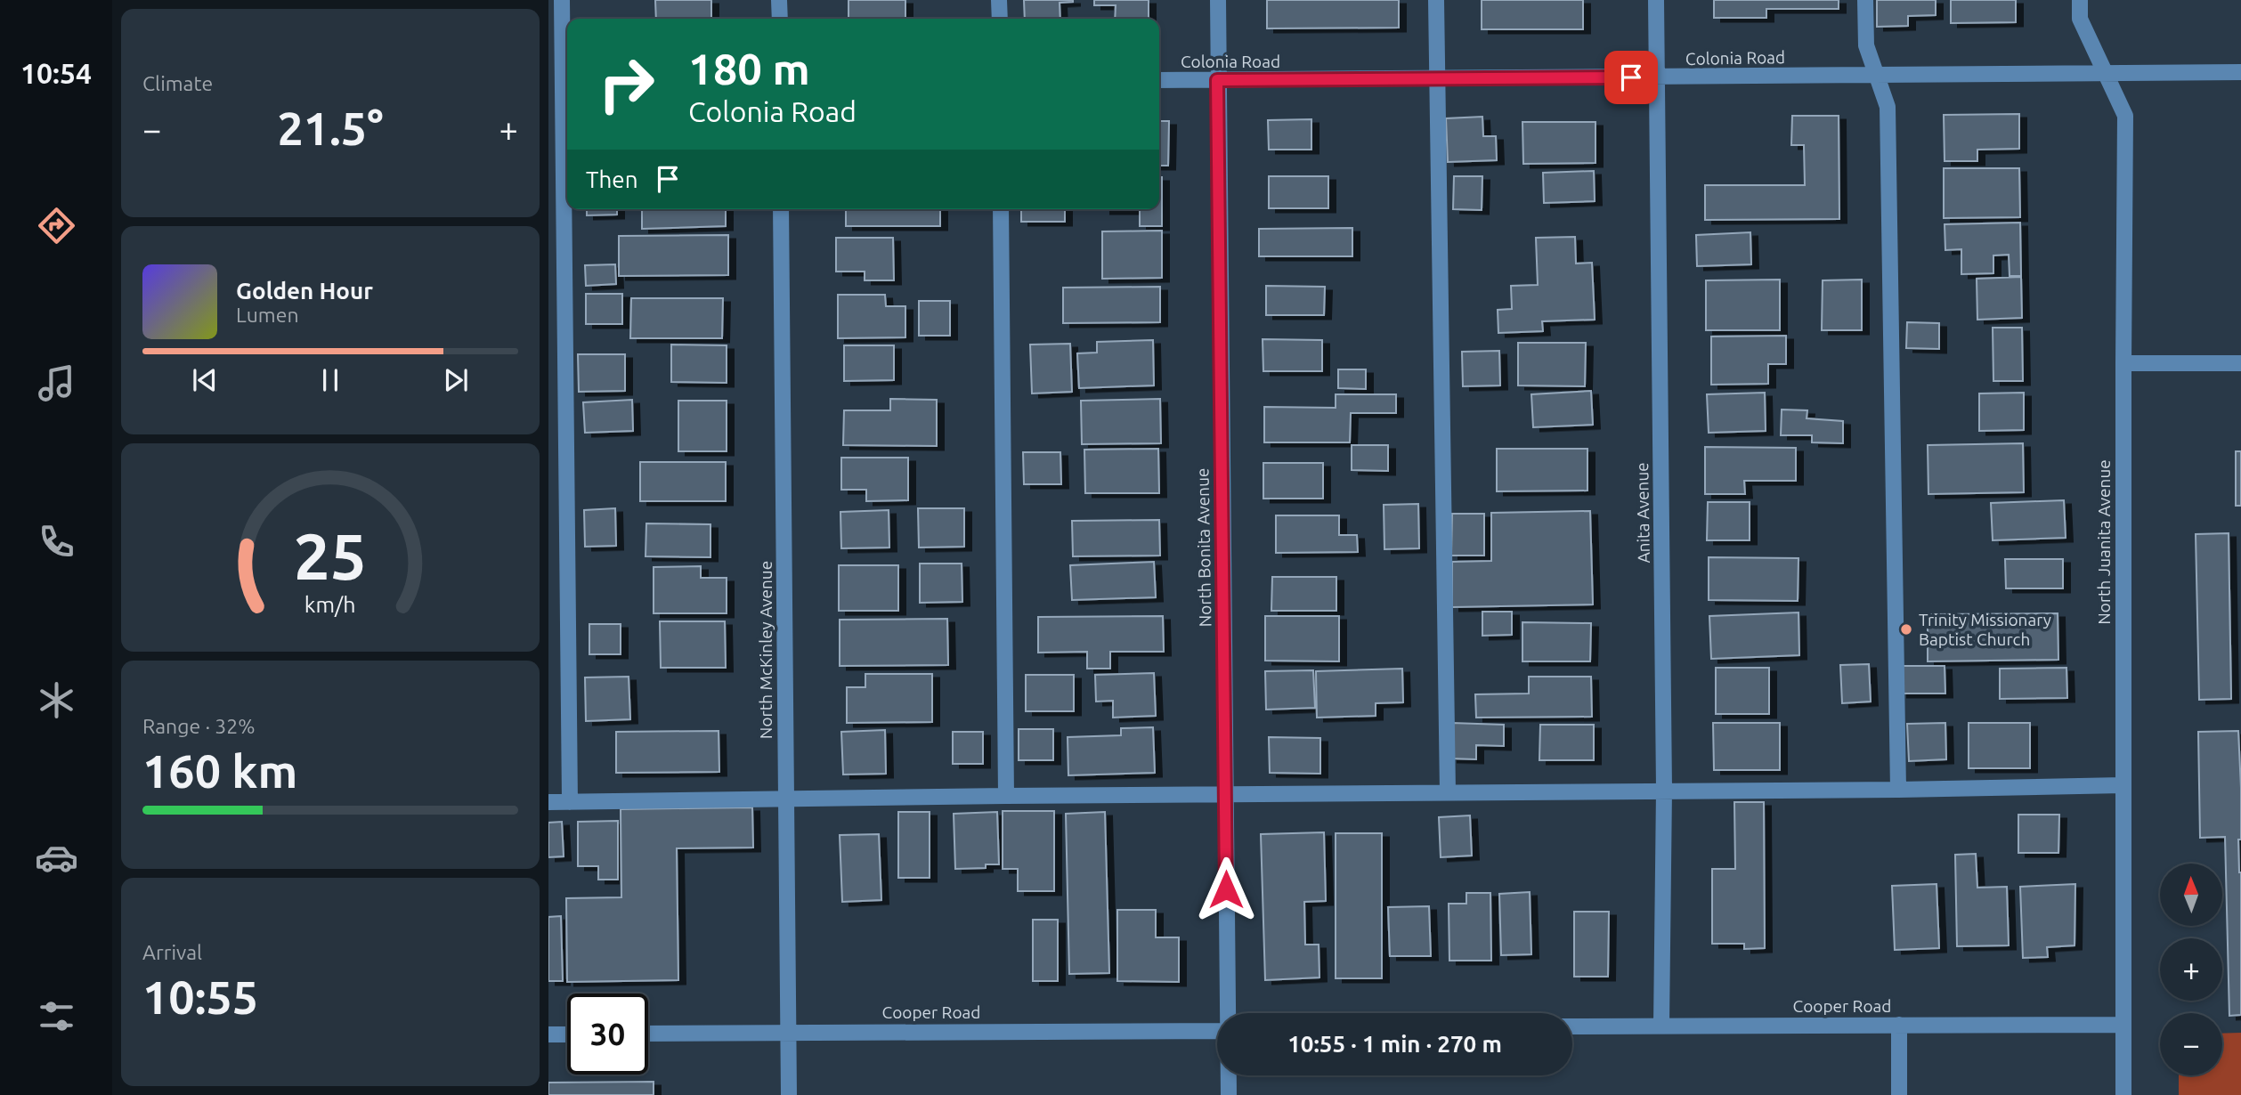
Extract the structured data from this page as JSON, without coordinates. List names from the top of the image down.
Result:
{
  "streets": {
    "street": [
      "Colonia Road",
      "Anita Avenue",
      "North Juanita Avenue",
      "North Bonita Avenue",
      "North McKinley Avenue",
      "Cooper Road"
    ]
  },
  "crossings": [
    ["Colonia Road", "Anita Avenue"],
    ["Colonia Road", "North Juanita Avenue"],
    ["Colonia Road", "North Bonita Avenue"],
    ["Anita Avenue", "Cooper Road"],
    ["North Juanita Avenue", "Cooper Road"],
    ["North McKinley Avenue", "Cooper Road"]
  ],
  "places": ["Trinity Missionary Baptist Church"],
  "north": "top",
  "page": {
    "tabs": "10:54",
    "tile": [
      "Climate",
      ["Range · 32%", "160 km"],
      ["Arrival", "10:55"]
    ],
    "turn": ["180 m", "Colonia Road"],
    "heat": ["−", "21.5°", "+"],
    "then": "Then",
    "song": ["Golden Hour", "Lumen"],
    "map_buttons": ["+", "−"],
    "limit": "30",
    "trip": "10:55 · 1 min · 270 m",
    "gauge": ["25", "km/h"]
  }
}
